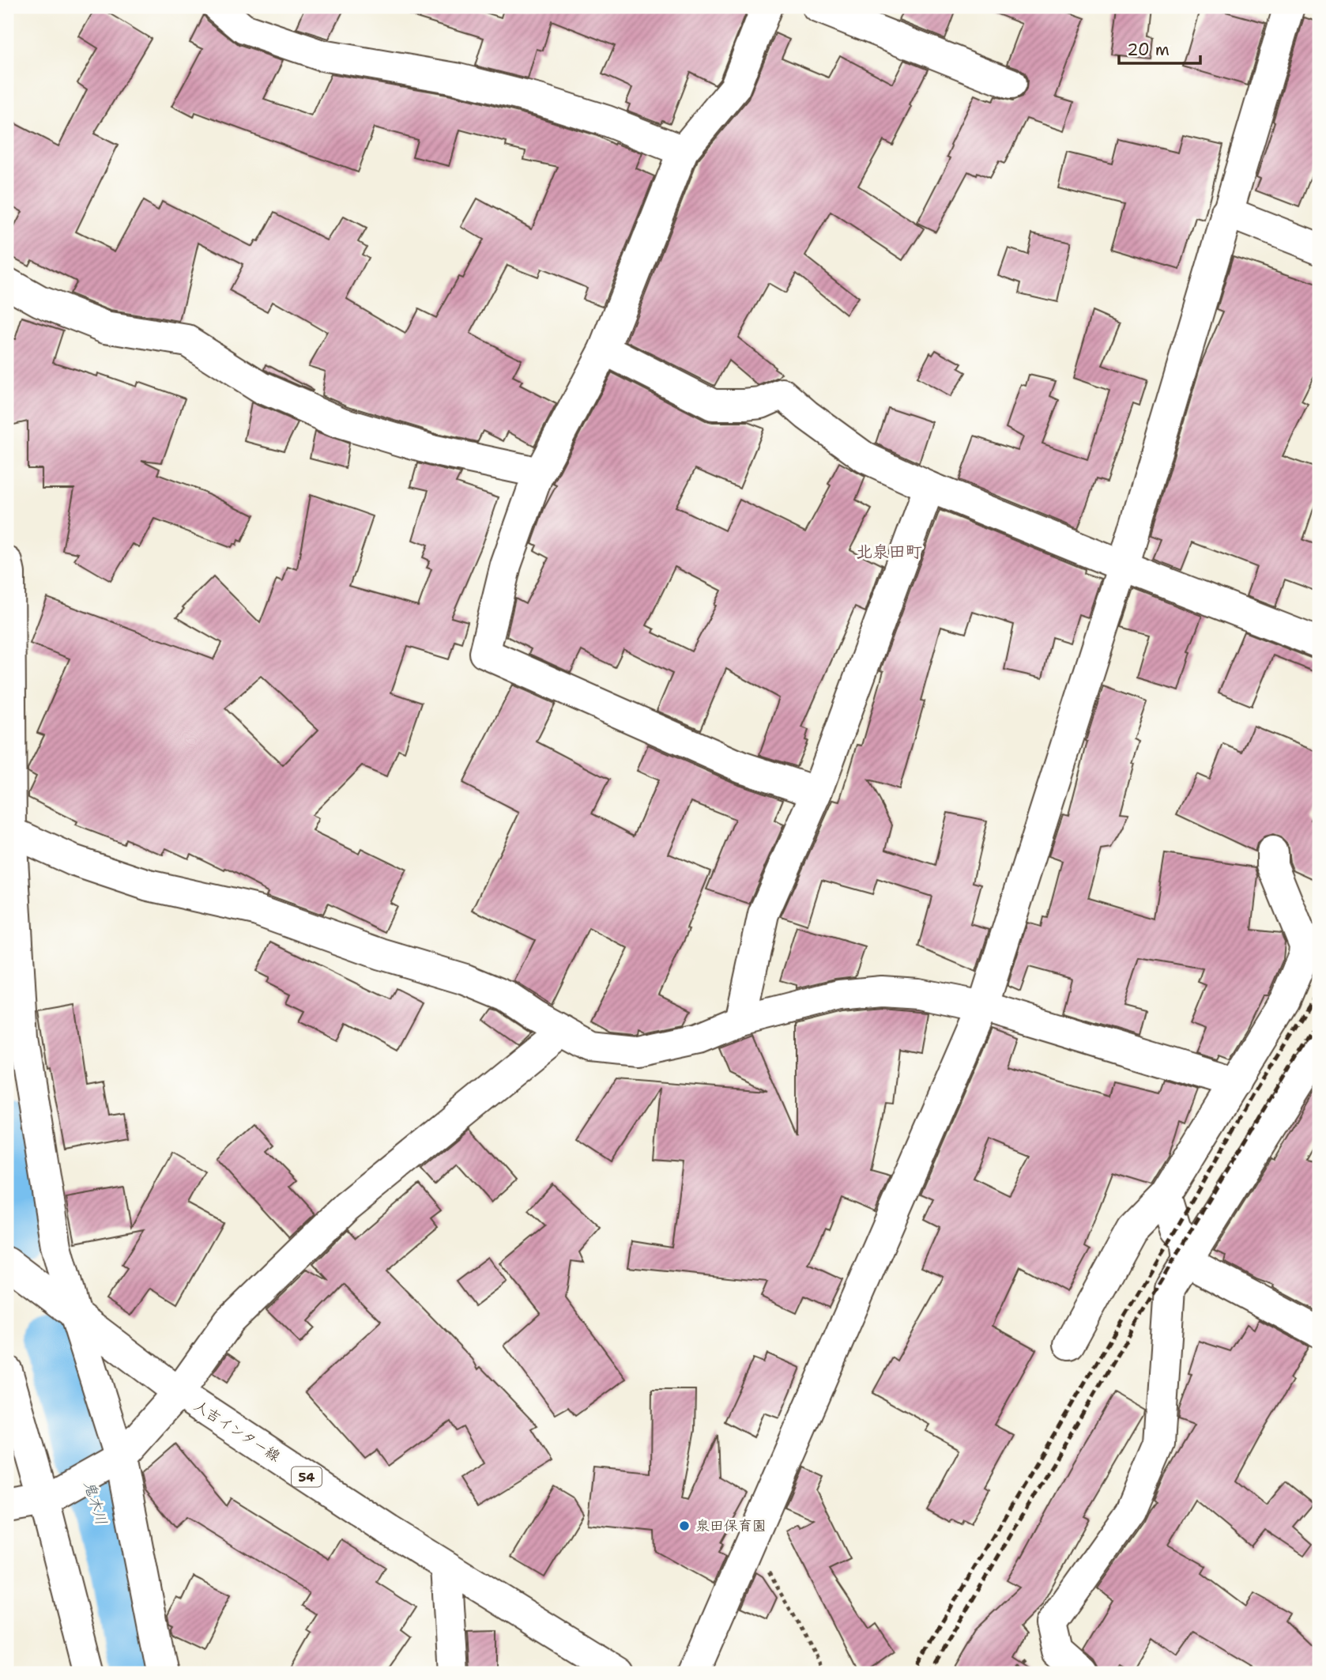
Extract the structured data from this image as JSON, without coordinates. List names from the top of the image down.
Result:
{
  "streets": {
    "street": ["人吉インター線", "54"]
  },
  "districts": ["北泉田町"],
  "water": ["鬼木川"],
  "places": ["泉田保育園"],
  "scale_bar": "20 m"
}
